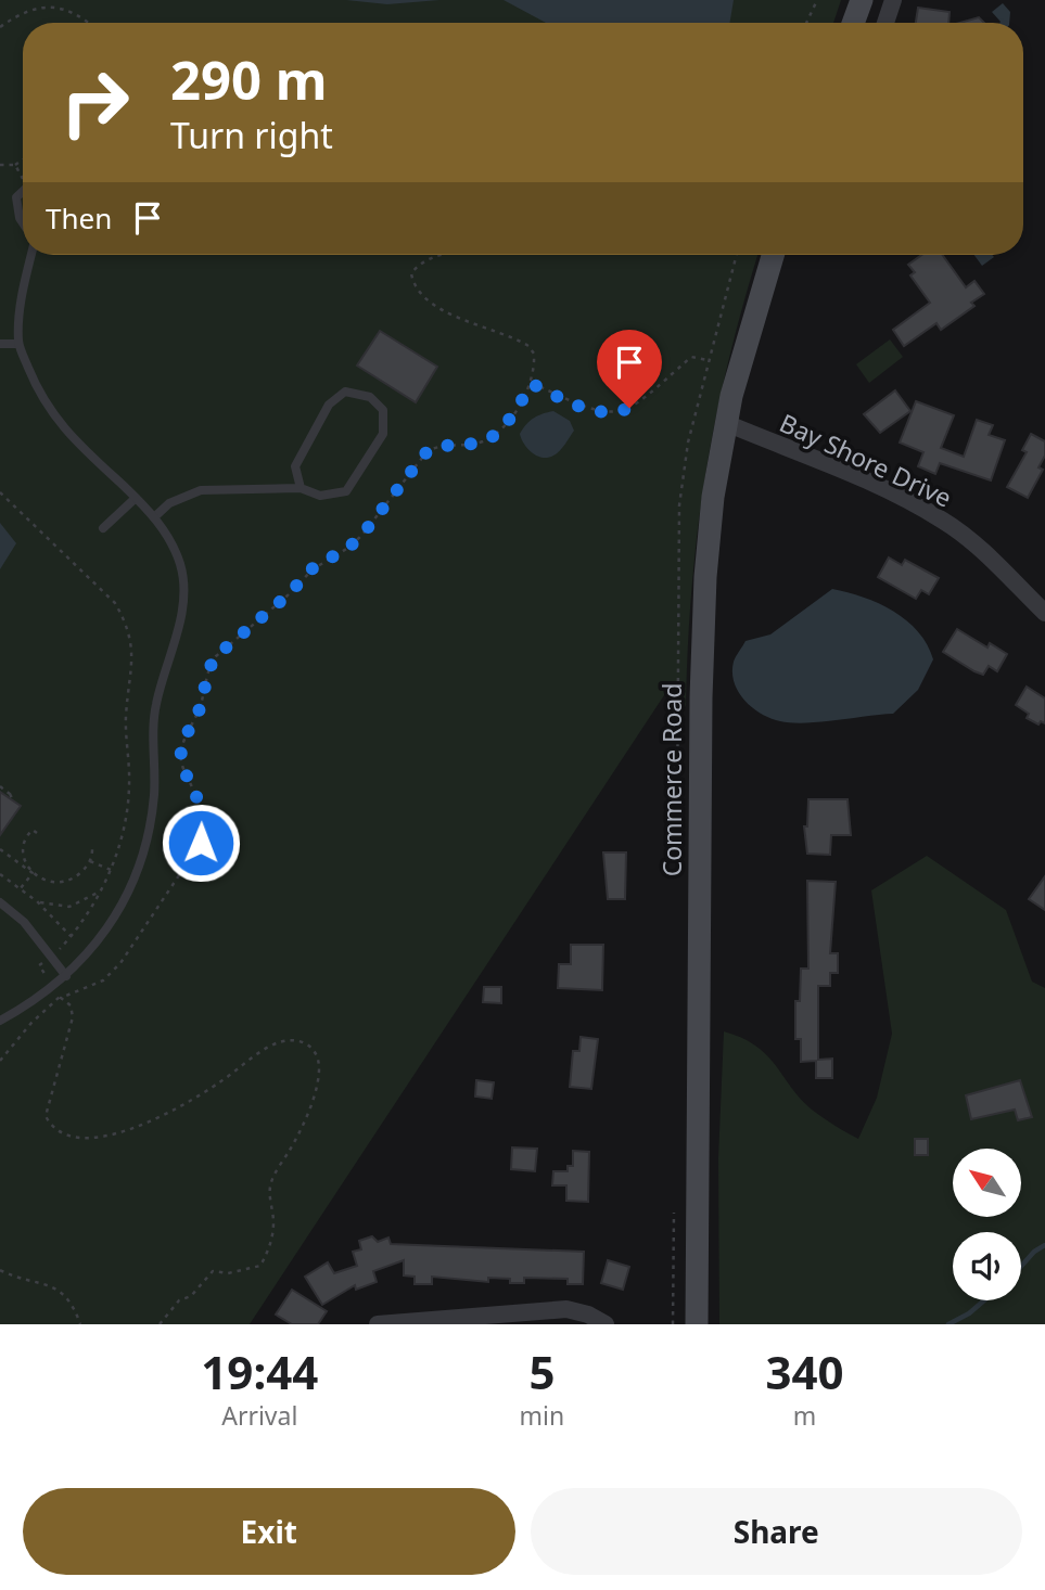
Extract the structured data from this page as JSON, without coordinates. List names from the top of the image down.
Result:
{
  "streets": {
    "main road": ["Commerce Road"],
    "street": ["Bay Shore Drive"]
  },
  "crossings": [
    ["Bay Shore Drive", "Commerce Road"]
  ],
  "north": "top left",
  "page": {
    "turn": ["290 m", "Turn right"],
    "then": "Then",
    "eta": [
      "19:44",
      "Arrival",
      "5",
      "min",
      "340",
      "m"
    ],
    "buttons": ["Exit", "Share"]
  }
}
